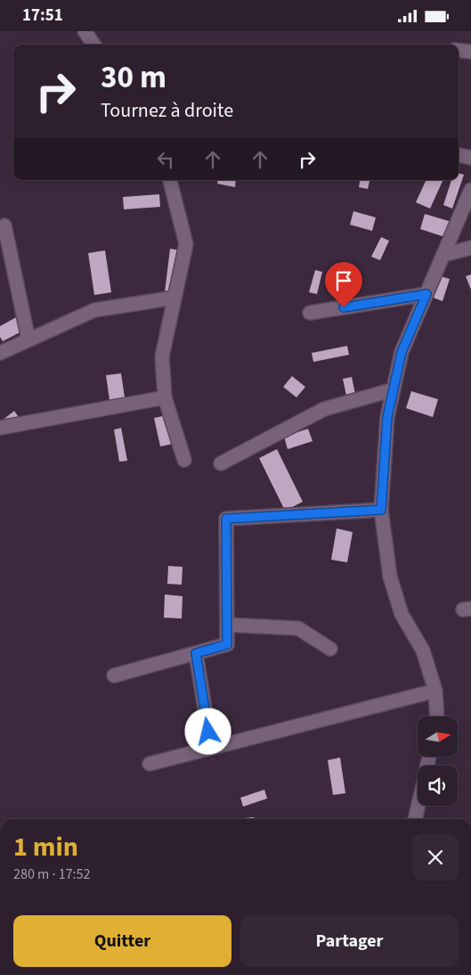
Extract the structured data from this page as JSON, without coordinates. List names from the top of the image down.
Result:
{
  "north": "right",
  "page": {
    "status": "17:51",
    "turn": ["30 m", "Tournez à droite"],
    "heading": ["1 min", "280 m · 17:52"],
    "buttons": ["Quitter", "Partager"]
  }
}
